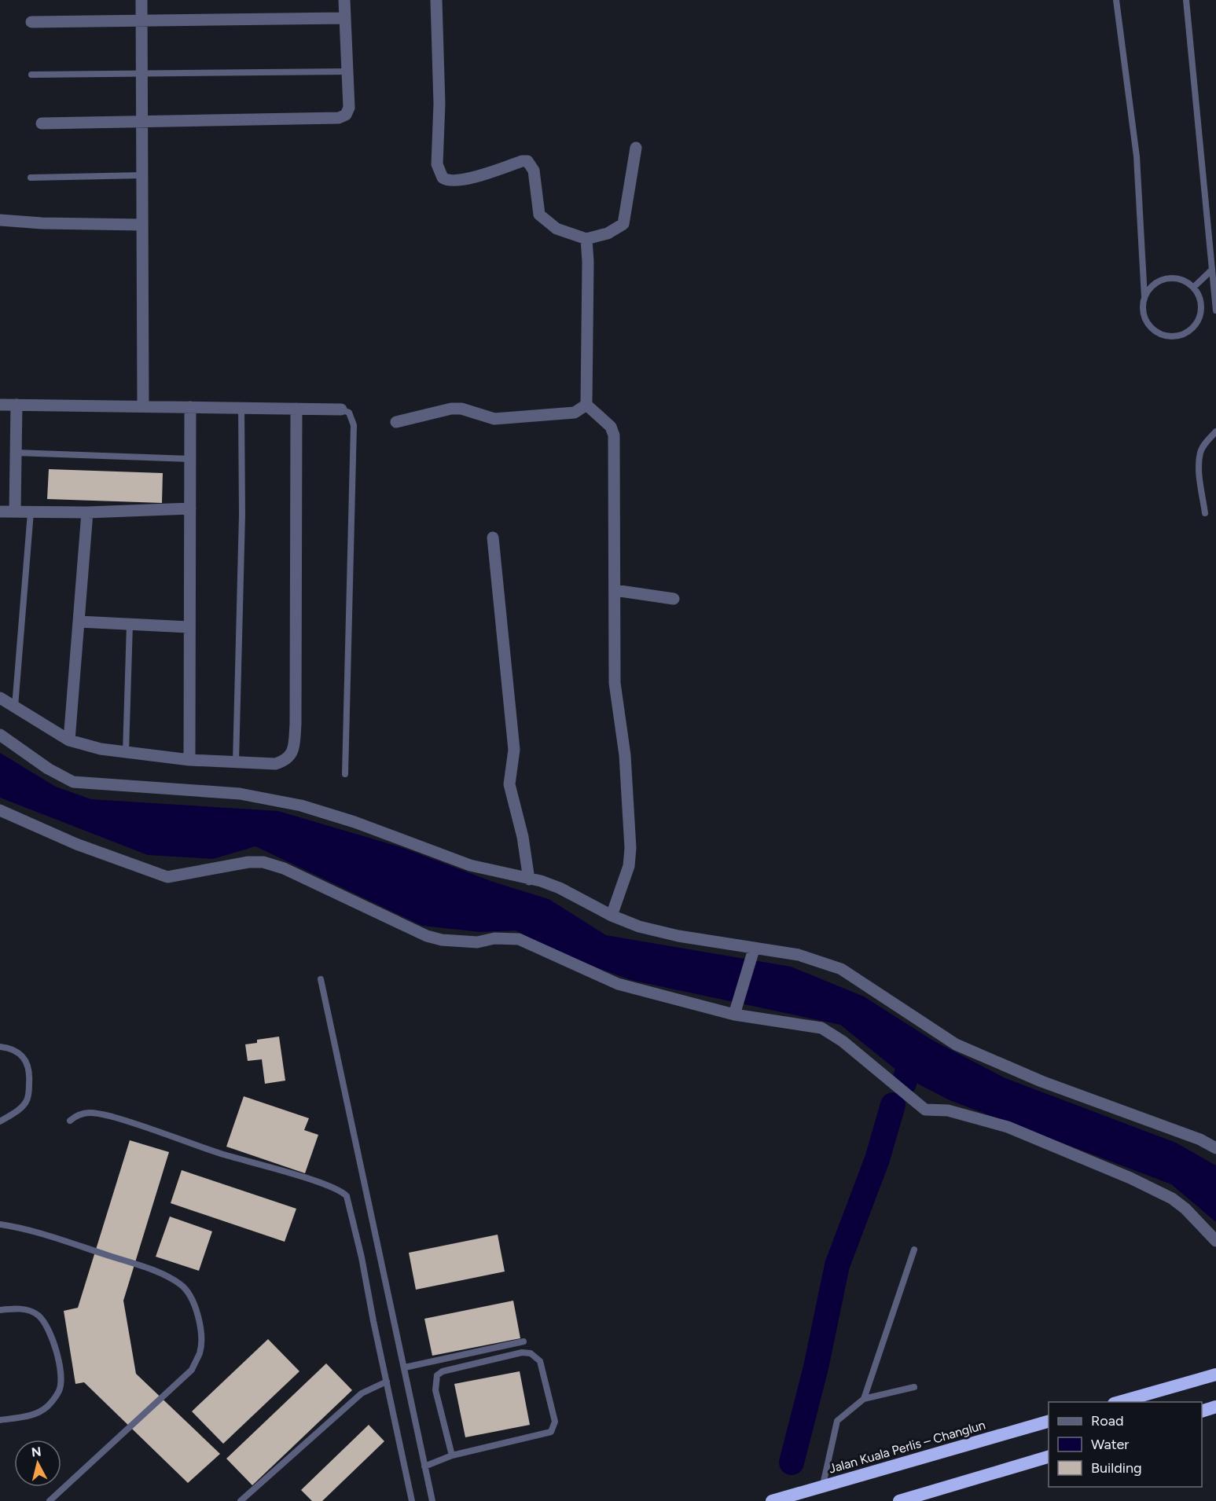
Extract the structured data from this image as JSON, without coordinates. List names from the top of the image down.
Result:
{
  "streets": {
    "highway": ["Jalan Kuala Perlis – Changlun"]
  },
  "legend": ["Road", "Water", "Building"],
  "north": "top"
}
